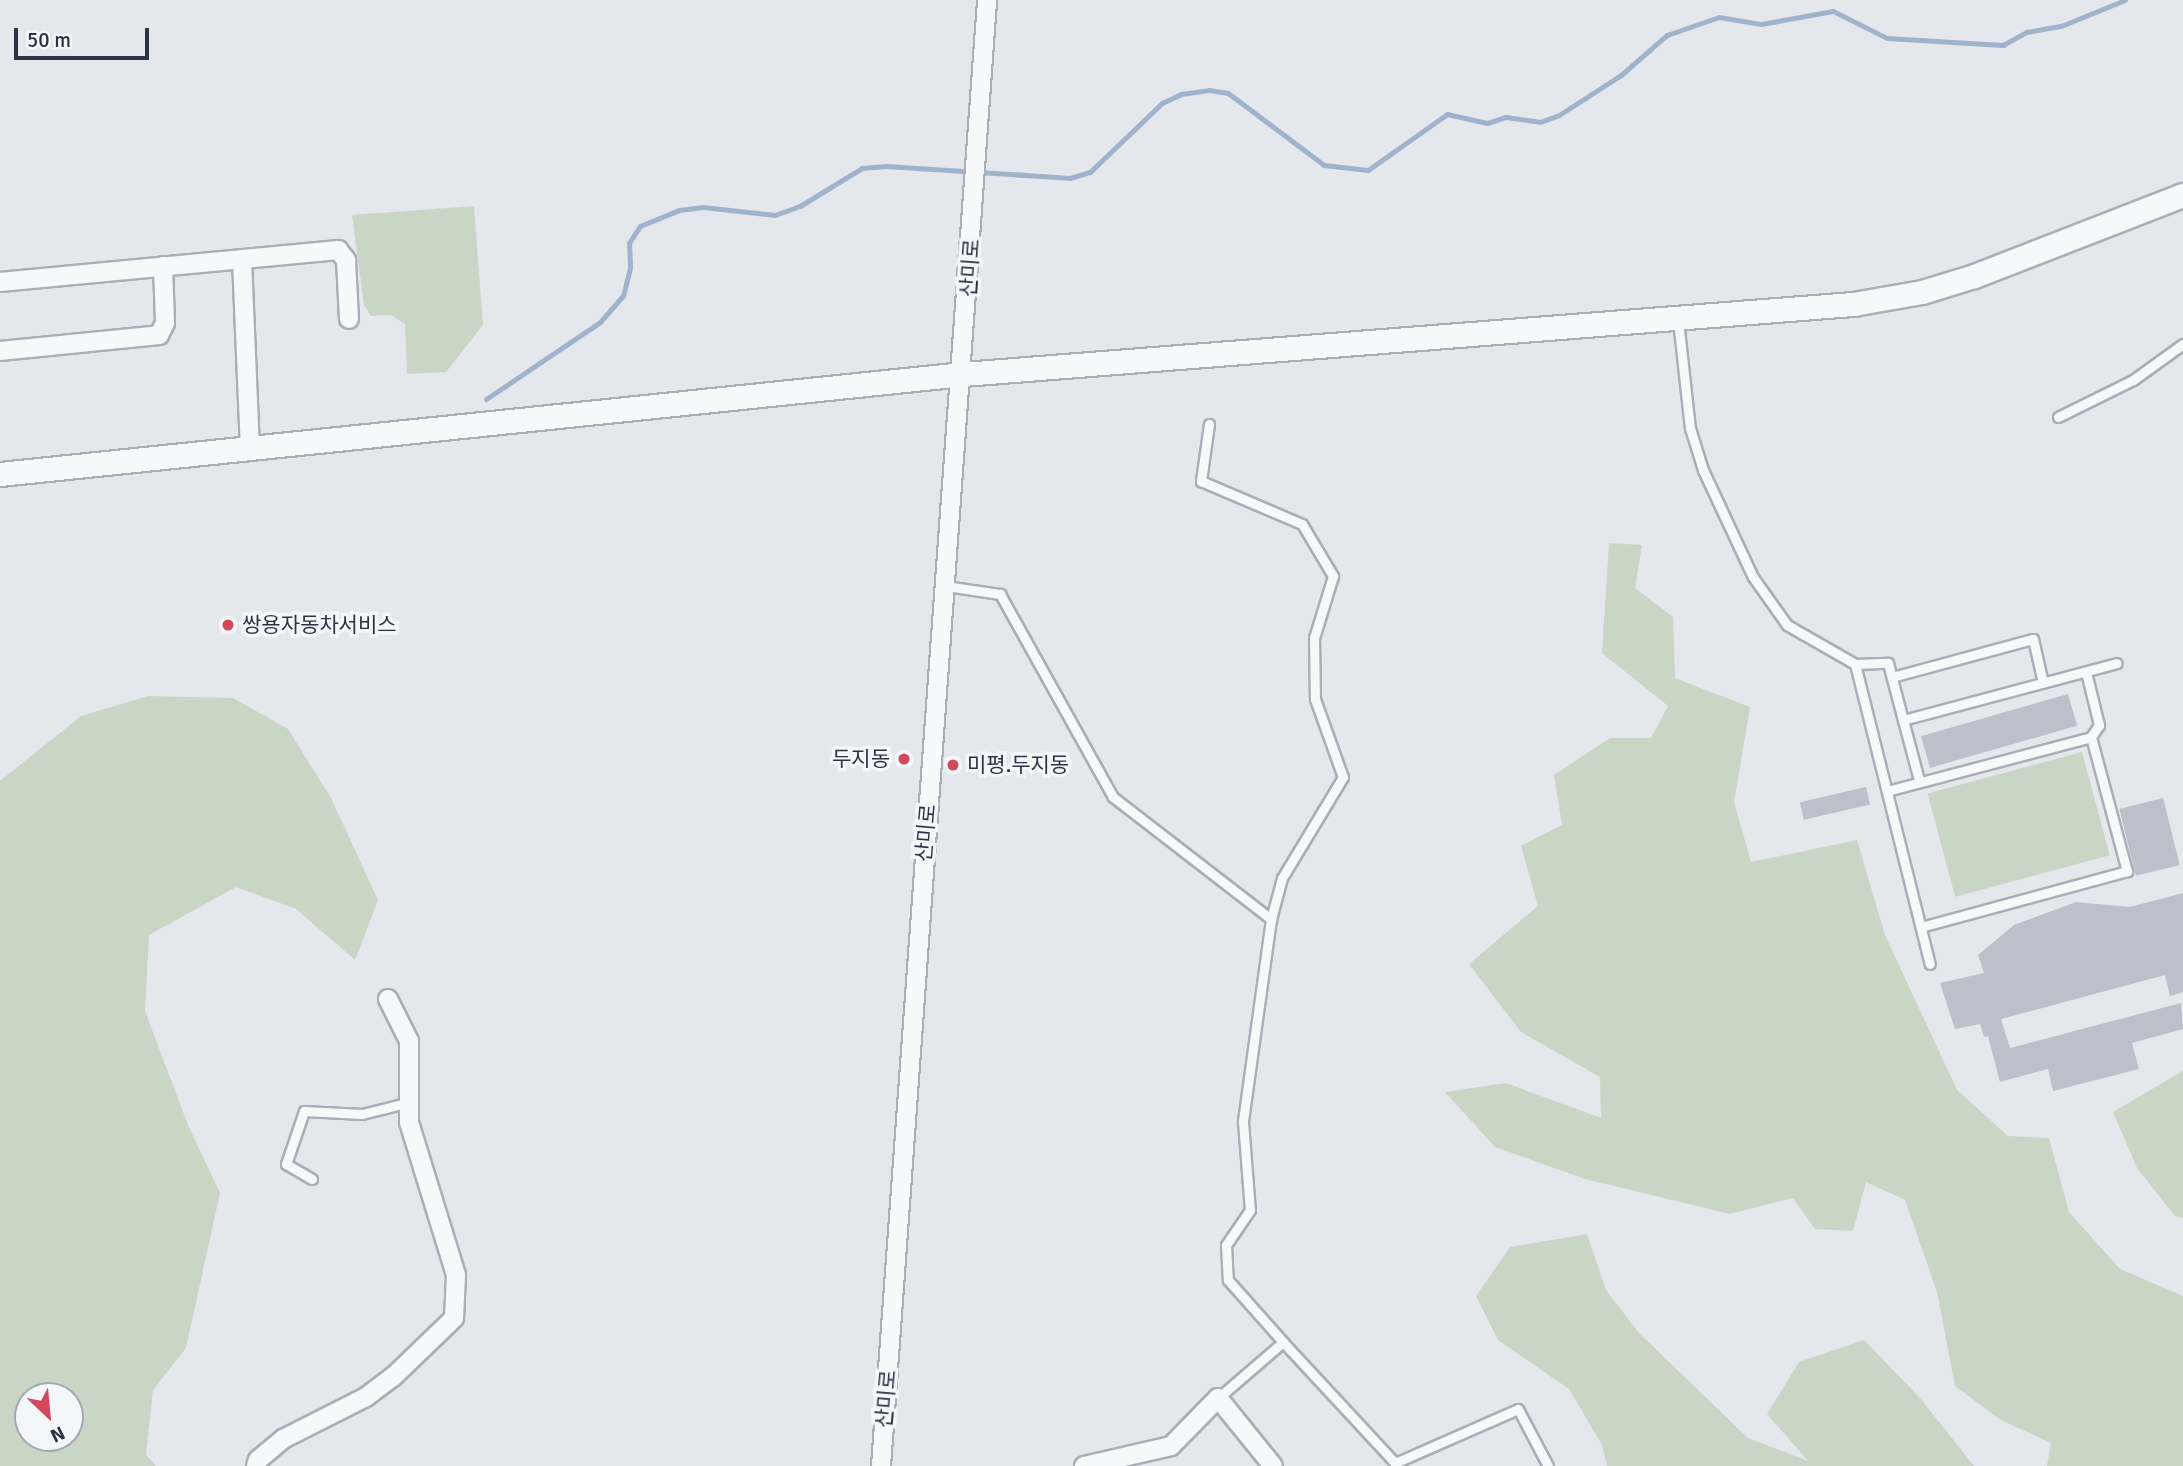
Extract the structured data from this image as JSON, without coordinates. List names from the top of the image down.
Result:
{
  "streets": {
    "street": ["산미로"]
  },
  "places": ["쌍용자동차서비스", "두지동", "미평.두지동"],
  "scale_bar": "50 m",
  "north": "bottom right"
}
